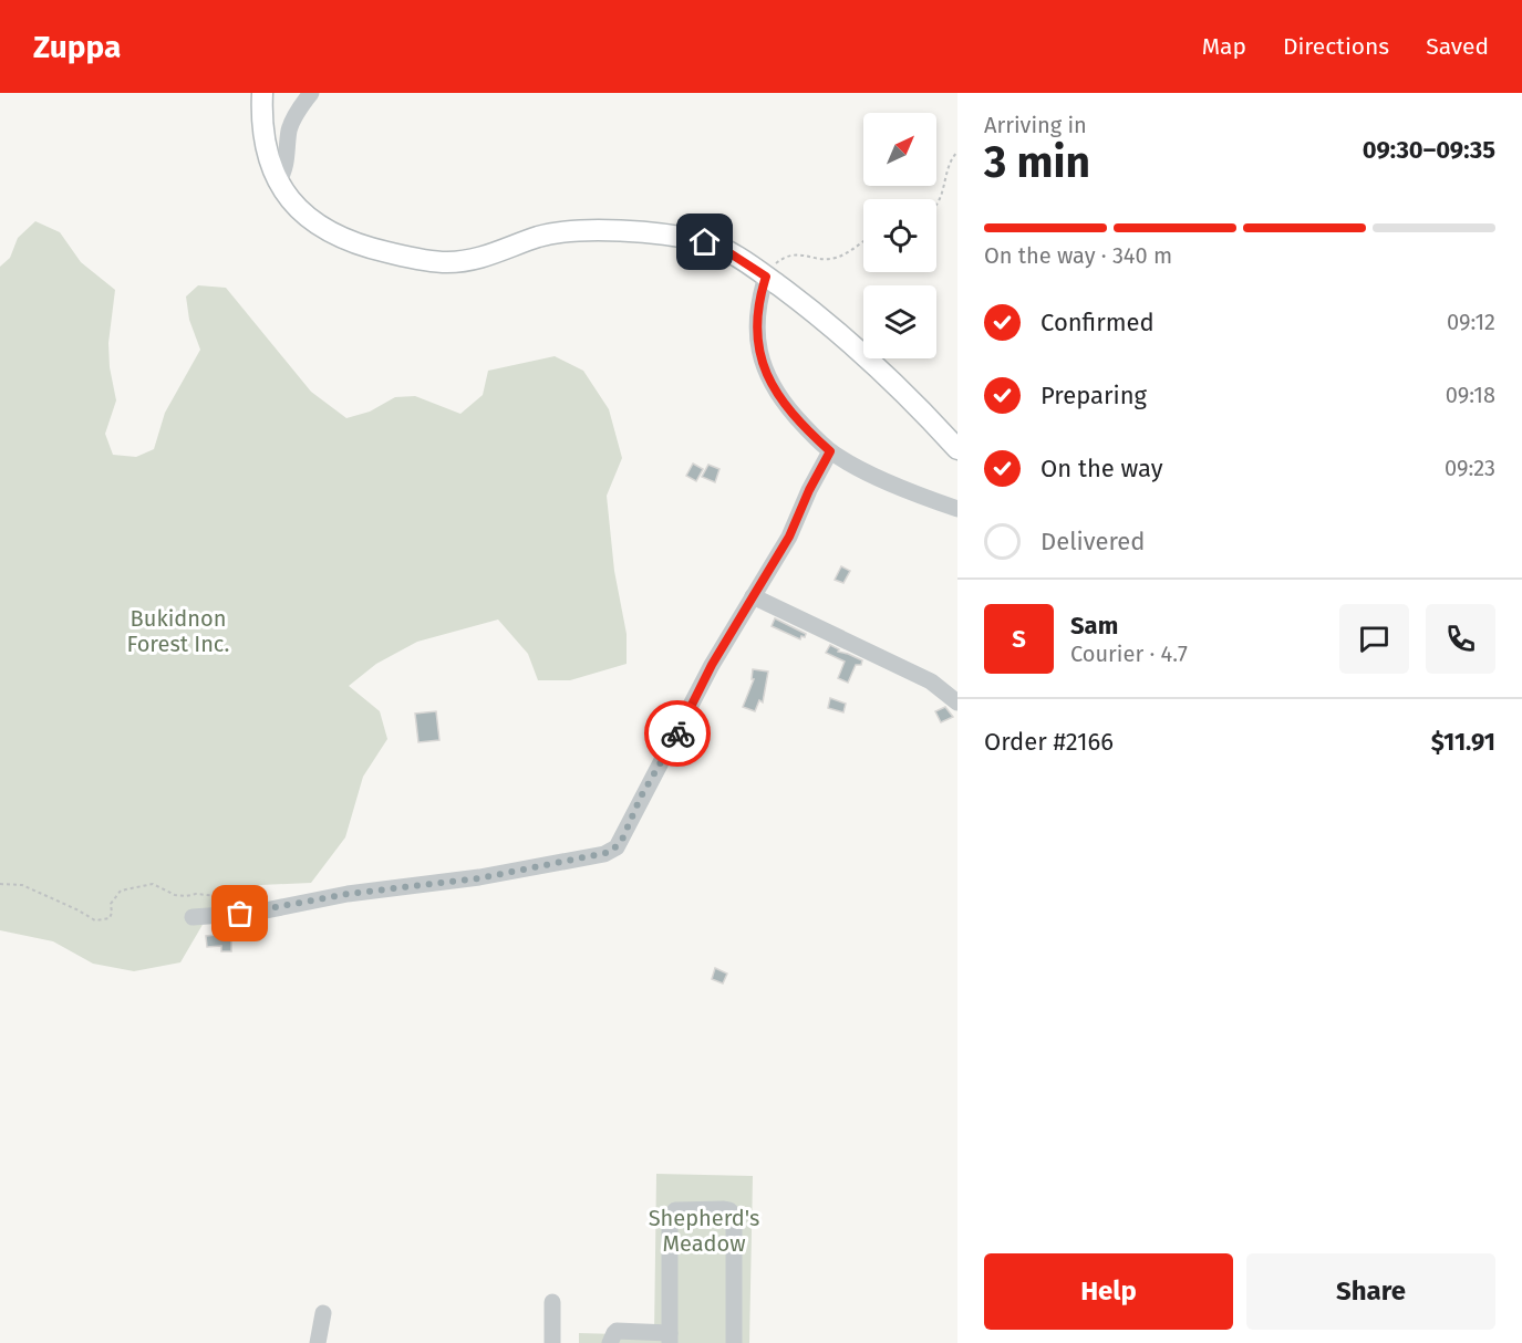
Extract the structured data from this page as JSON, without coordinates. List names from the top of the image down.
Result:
{
  "parks": ["Bukidnon Forest Inc.", "Shepherd's Meadow"],
  "north": "top right",
  "page": {
    "header": "Zuppa",
    "nav": ["Map", "Directions", "Saved"],
    "heading": ["3 min", "Arriving in", "09:30–09:35"],
    "panel": [
      "Sam",
      "Courier · 4.7",
      "Order #2166",
      "$11.91"
    ],
    "bar": "On the way · 340 m",
    "list": [
      ["Confirmed", "09:12"],
      ["Preparing", "09:18"],
      ["On the way", "09:23"],
      "Delivered"
    ],
    "round": "S",
    "buttons": ["Help", "Share"]
  }
}
